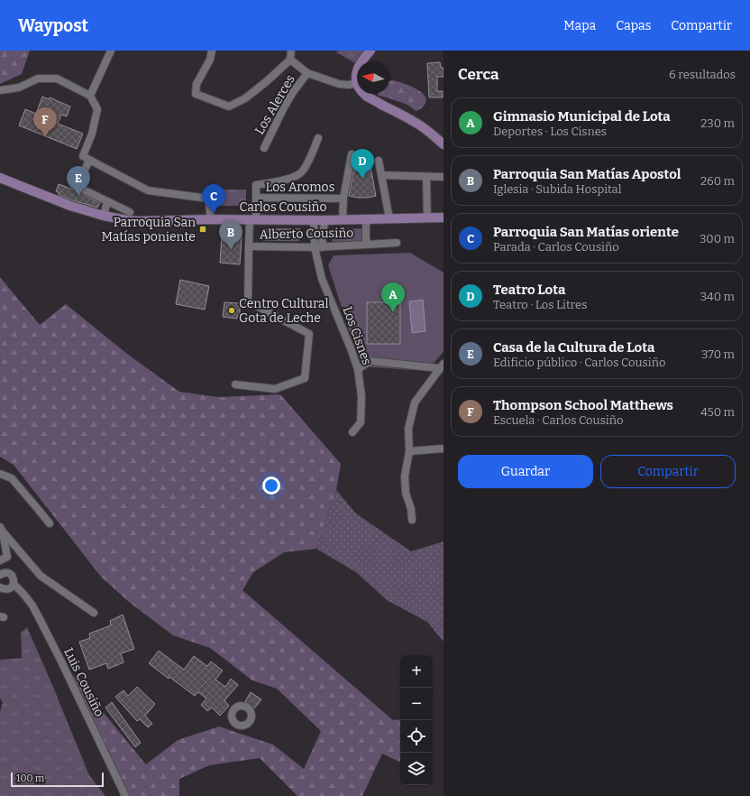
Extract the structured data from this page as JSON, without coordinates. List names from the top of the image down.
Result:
{
  "streets": {
    "main road": ["Carlos Cousiño"],
    "street": [
      "Los Alerces",
      "Los Aromos",
      "Alberto Cousiño",
      "Los Cisnes",
      "Luis Cousiño"
    ]
  },
  "crossings": [
    ["Carlos Cousiño", "Alberto Cousiño"],
    ["Alberto Cousiño", "Los Cisnes"]
  ],
  "places": {
    "transit": ["Parroquia San Matías poniente"],
    "other": ["Centro Cultural Gota de Leche"]
  },
  "scale_bar": "100 m",
  "north": "left",
  "page": {
    "header": "Waypost",
    "nav": ["Mapa", "Capas", "Compartir"],
    "heading": ["Cerca", "6 resultados"],
    "list": [
      {
        "mark": "A",
        "name": "Gimnasio Municipal de Lota",
        "note": "Deportes · Los Cisnes",
        "value": "230 m"
      },
      {
        "mark": "B",
        "name": "Parroquia San Matías Apostol",
        "note": "Iglesia · Subida Hospital",
        "value": "260 m"
      },
      {
        "mark": "C",
        "name": "Parroquia San Matías oriente",
        "note": "Parada · Carlos Cousiño",
        "value": "300 m"
      },
      {
        "mark": "D",
        "name": "Teatro Lota",
        "note": "Teatro · Los Litres",
        "value": "340 m"
      },
      {
        "mark": "E",
        "name": "Casa de la Cultura de Lota",
        "note": "Edificio público · Carlos Cousiño",
        "value": "370 m"
      },
      {
        "mark": "F",
        "name": "Thompson School Matthews",
        "note": "Escuela · Carlos Cousiño",
        "value": "450 m"
      }
    ],
    "pins": [
      "F",
      "D",
      "E",
      "C",
      "B",
      "A"
    ],
    "buttons": ["Guardar", "Compartir"],
    "map_buttons": ["+", "−"],
    "scale": "100 m"
  }
}
